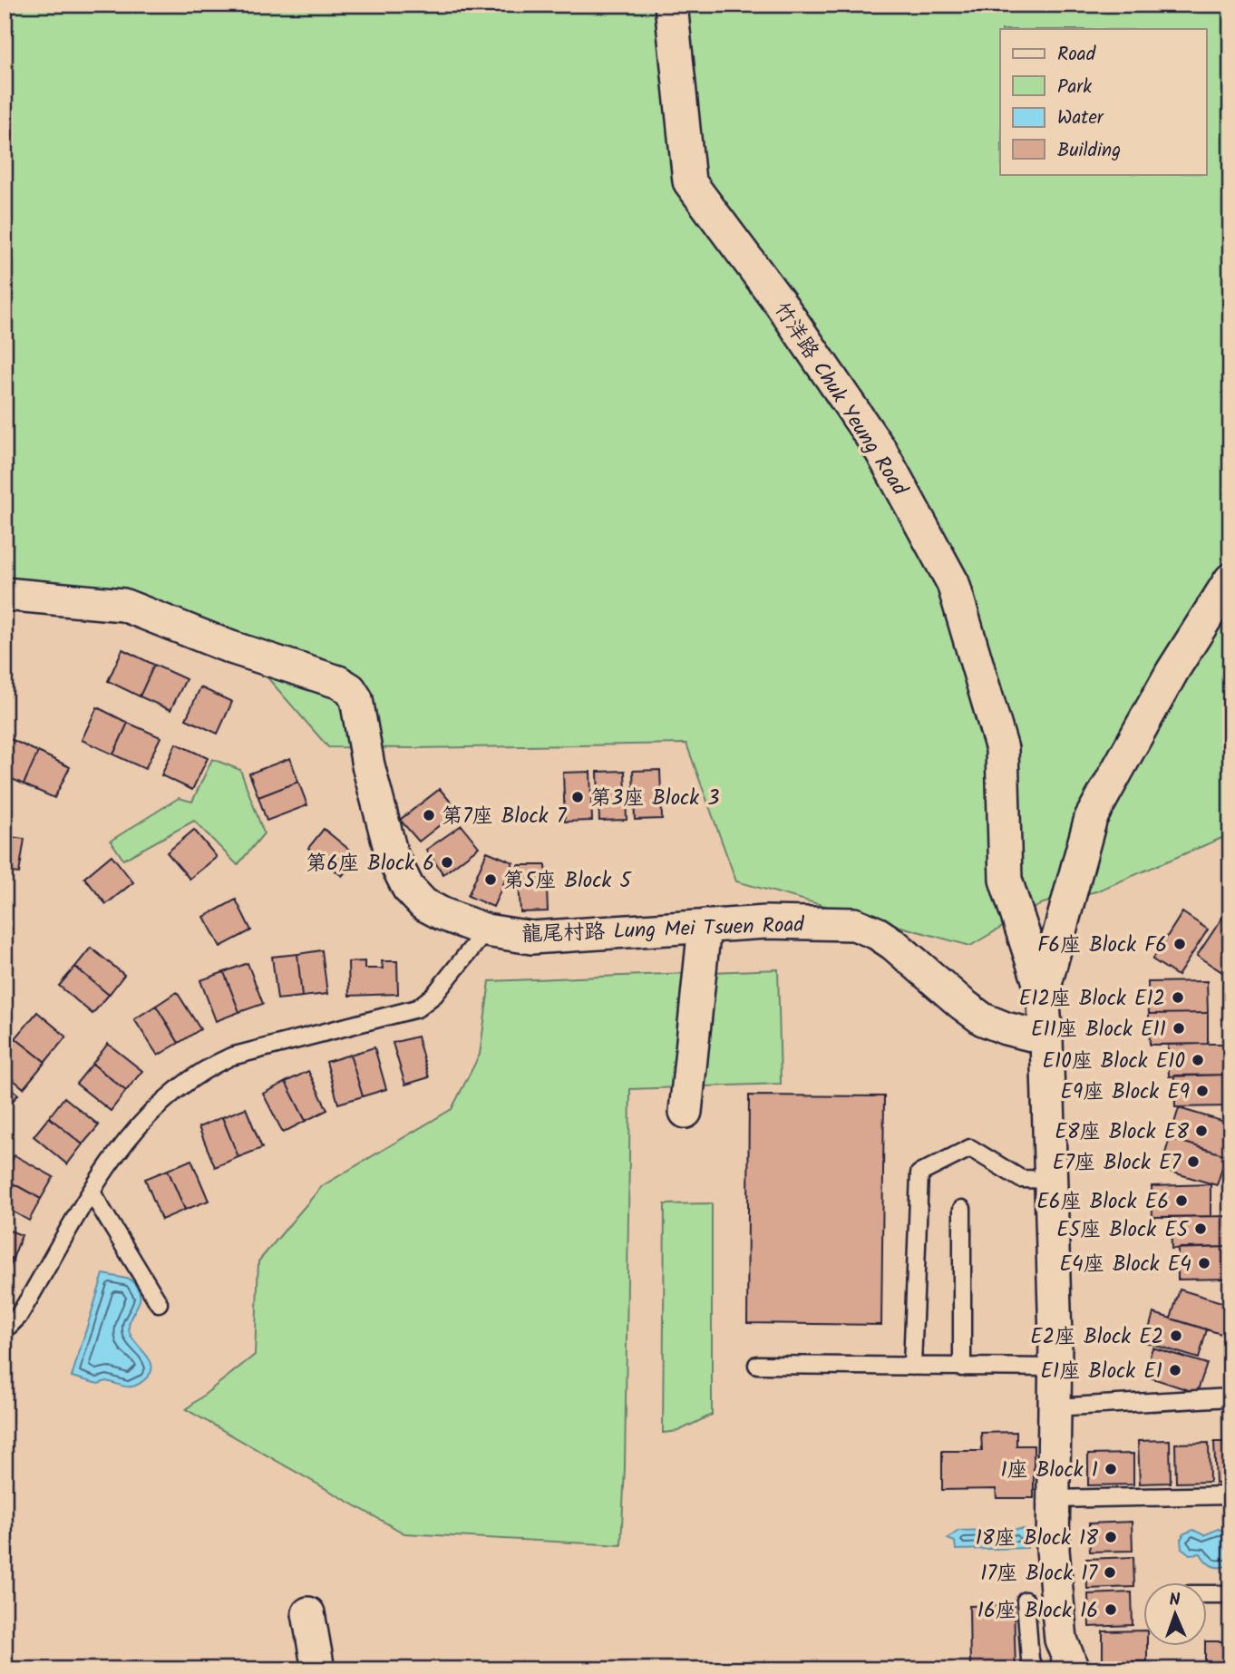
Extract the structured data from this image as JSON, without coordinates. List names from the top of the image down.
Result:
{
  "streets": {
    "street": ["竹洋路 Chuk Yeung Road", "龍尾村路 Lung Mei Tsuen Road"]
  },
  "crossings": [
    ["竹洋路 Chuk Yeung Road", "龍尾村路 Lung Mei Tsuen Road"]
  ],
  "places": [
    "第3座 Block 3",
    "第7座 Block 7",
    "第6座 Block 6",
    "第5座 Block 5",
    "F6座 Block F6",
    "E12座 Block E12",
    "E11座 Block E11",
    "E10座 Block E10",
    "E9座 Block E9",
    "E8座 Block E8",
    "E7座 Block E7",
    "E6座 Block E6",
    "E5座 Block E5",
    "E4座 Block E4",
    "E2座 Block E2",
    "E1座 Block E1",
    "1座 Block 1",
    "18座 Block 18",
    "17座 Block 17",
    "16座 Block 16"
  ],
  "legend": [
    "Road",
    "Park",
    "Water",
    "Building"
  ],
  "north": "top"
}
